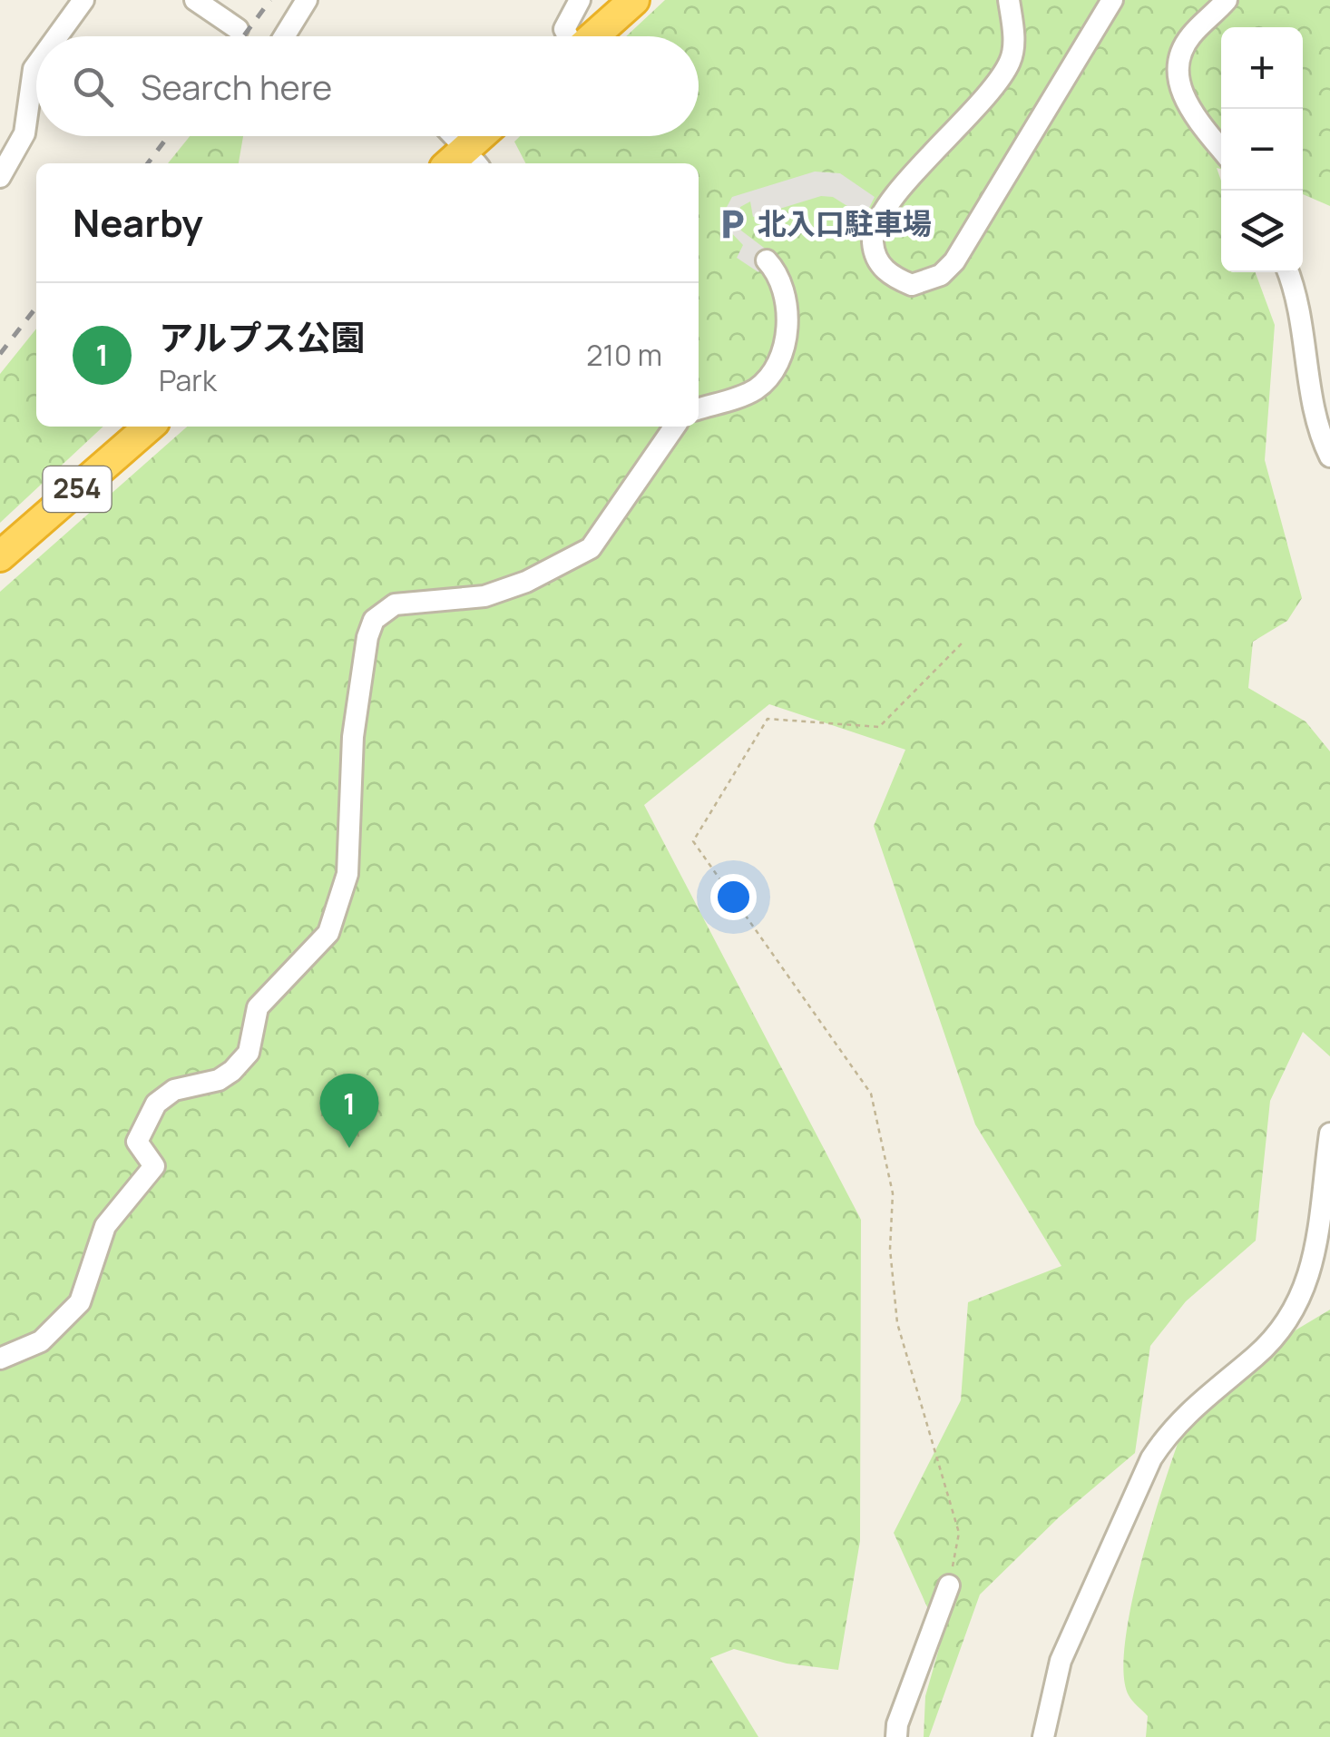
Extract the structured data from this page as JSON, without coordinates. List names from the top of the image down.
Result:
{
  "streets": {
    "highway": ["254"]
  },
  "places": {
    "parking": ["北入口駐車場"]
  },
  "page": {
    "map_buttons": ["+", "−"],
    "search": "Search here",
    "heading": "Nearby",
    "list": [
      {
        "mark": "1",
        "name": "アルプス公園",
        "note": "Park",
        "value": "210 m"
      }
    ],
    "pins": "1"
  }
}
